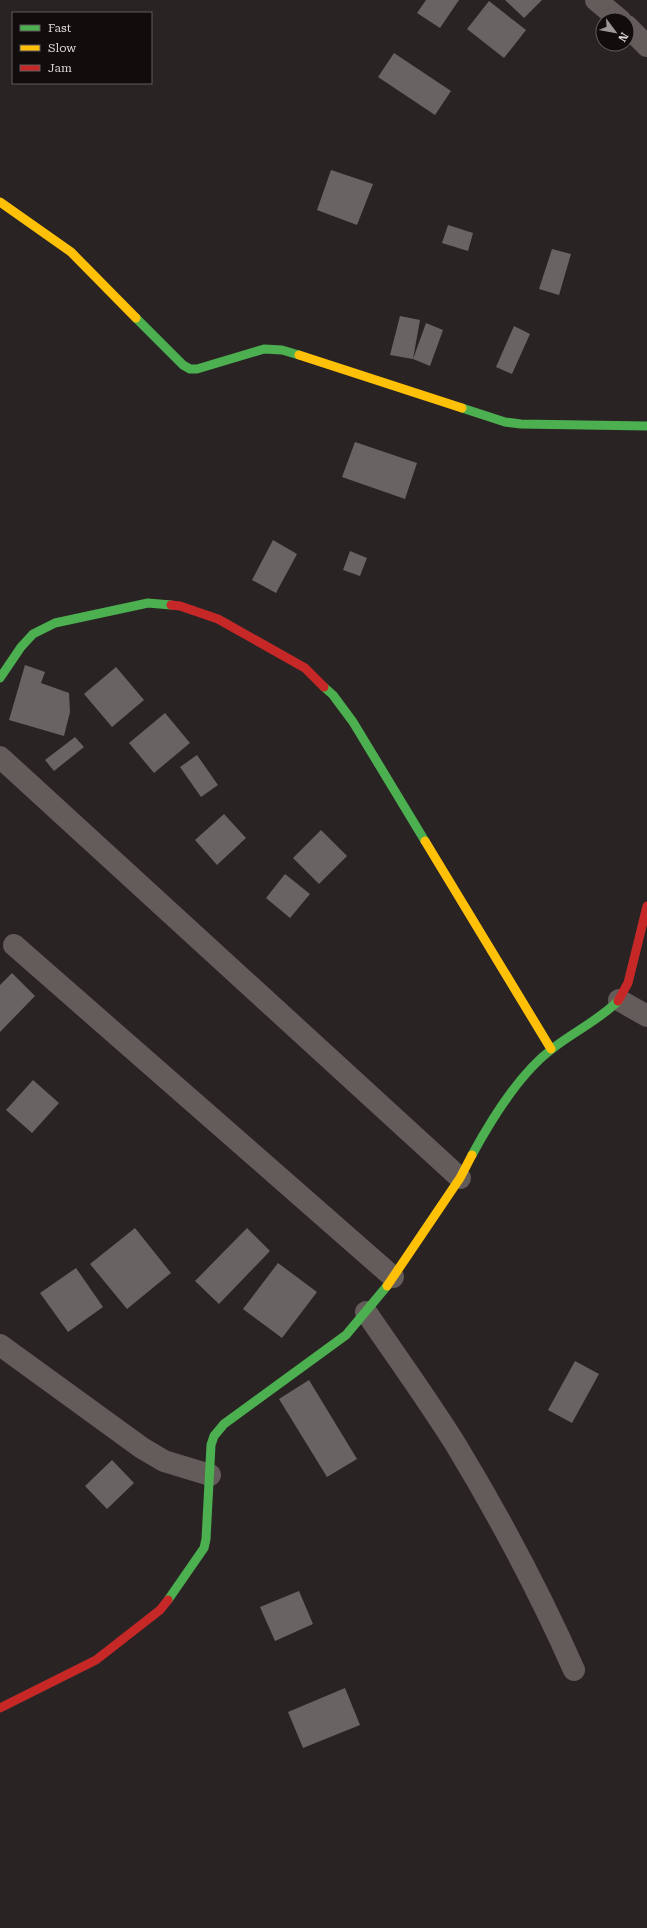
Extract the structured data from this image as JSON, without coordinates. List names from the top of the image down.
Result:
{
  "legend": ["Fast", "Slow", "Jam"],
  "north": "bottom right"
}
